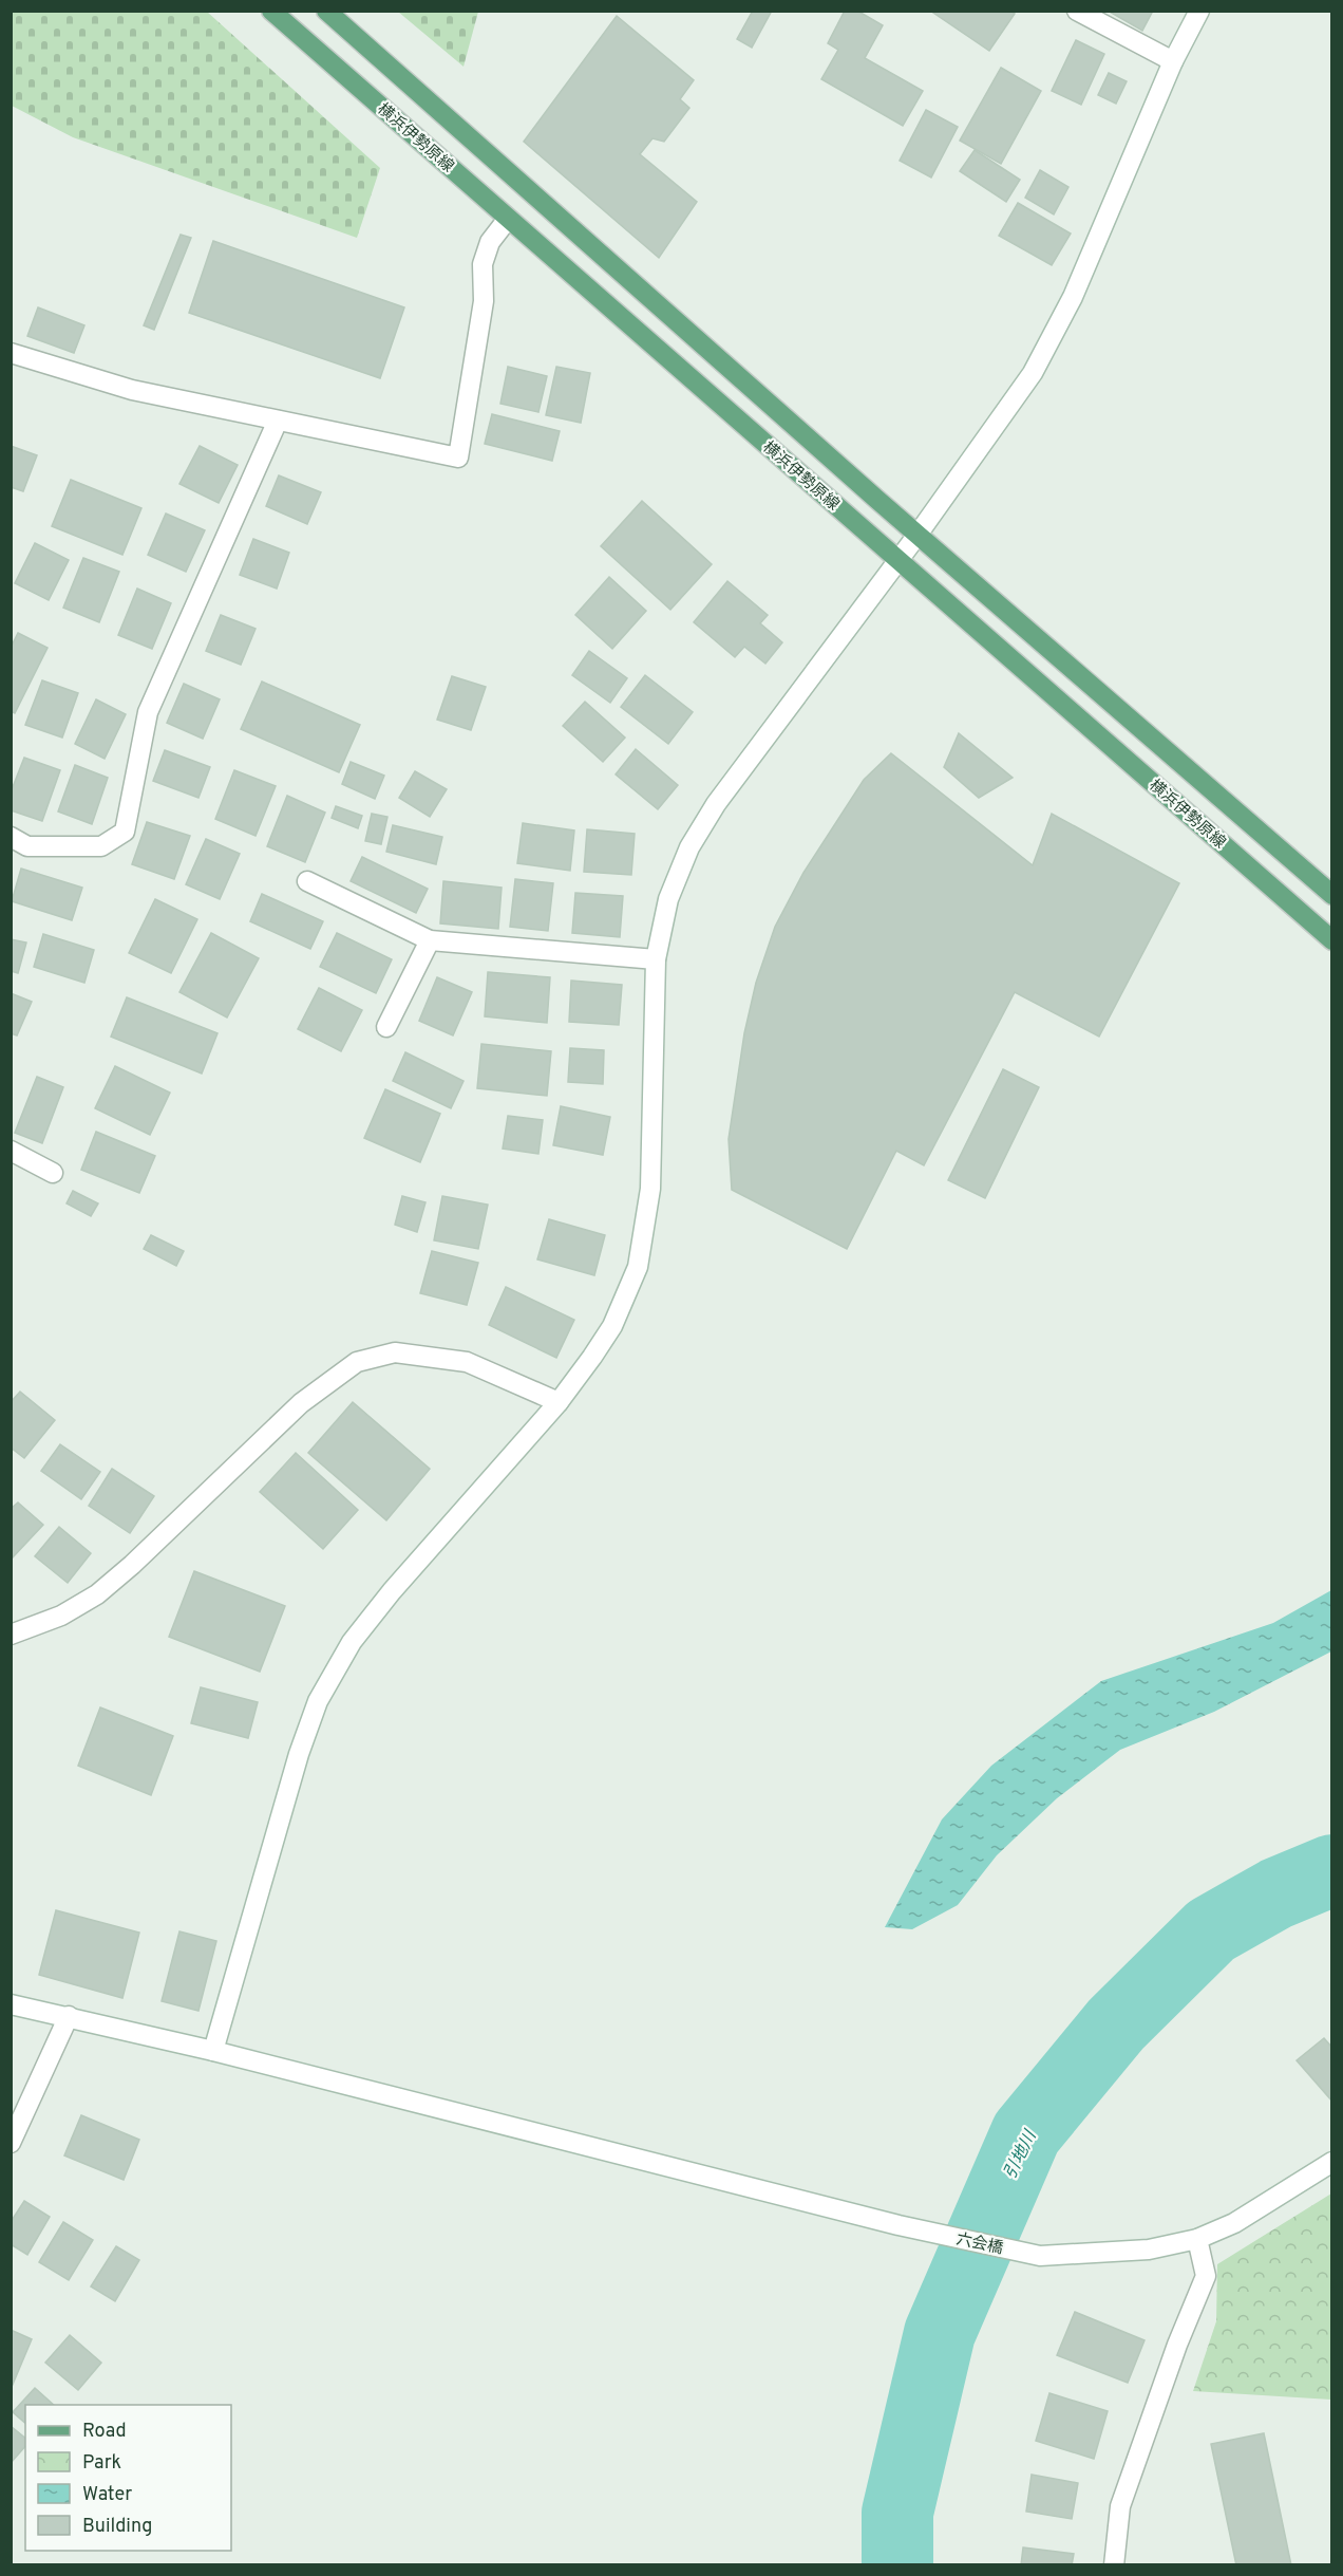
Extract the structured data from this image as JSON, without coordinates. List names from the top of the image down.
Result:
{
  "streets": {
    "main road": ["横浜伊勢原線"],
    "street": ["六会橋"]
  },
  "water": ["引地川"],
  "legend": [
    "Road",
    "Park",
    "Water",
    "Building"
  ]
}
